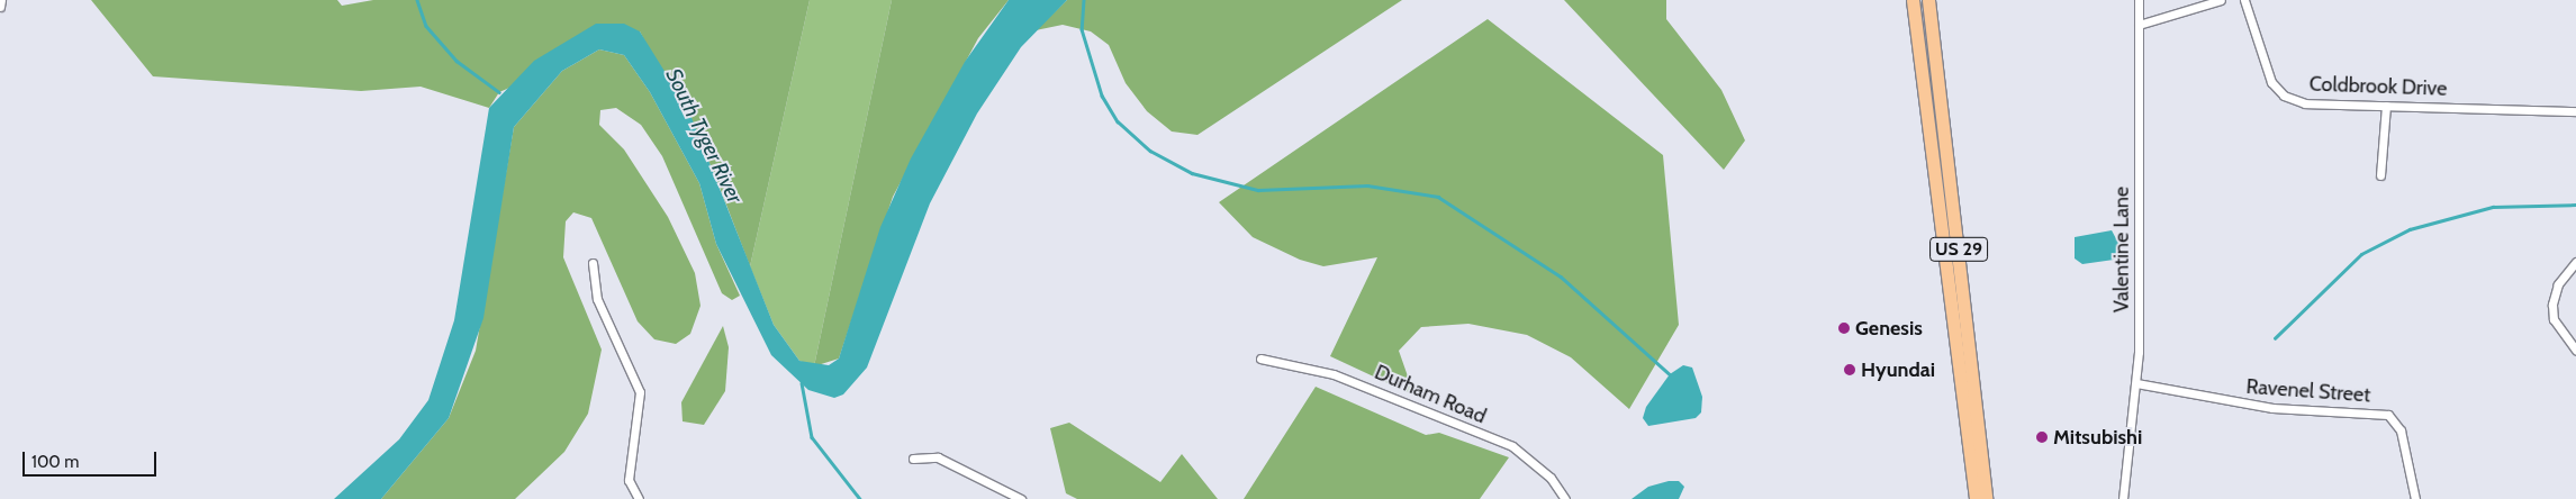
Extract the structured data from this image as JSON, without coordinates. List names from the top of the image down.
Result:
{
  "streets": {
    "main road": ["US 29"],
    "street": [
      "Coldbrook Drive",
      "Valentine Lane",
      "Ravenel Street",
      "Durham Road"
    ]
  },
  "crossings": [
    ["Valentine Lane", "Ravenel Street"]
  ],
  "water": ["South Tyger River"],
  "places": ["Genesis", "Hyundai", "Mitsubishi"],
  "scale_bar": "100 m"
}
